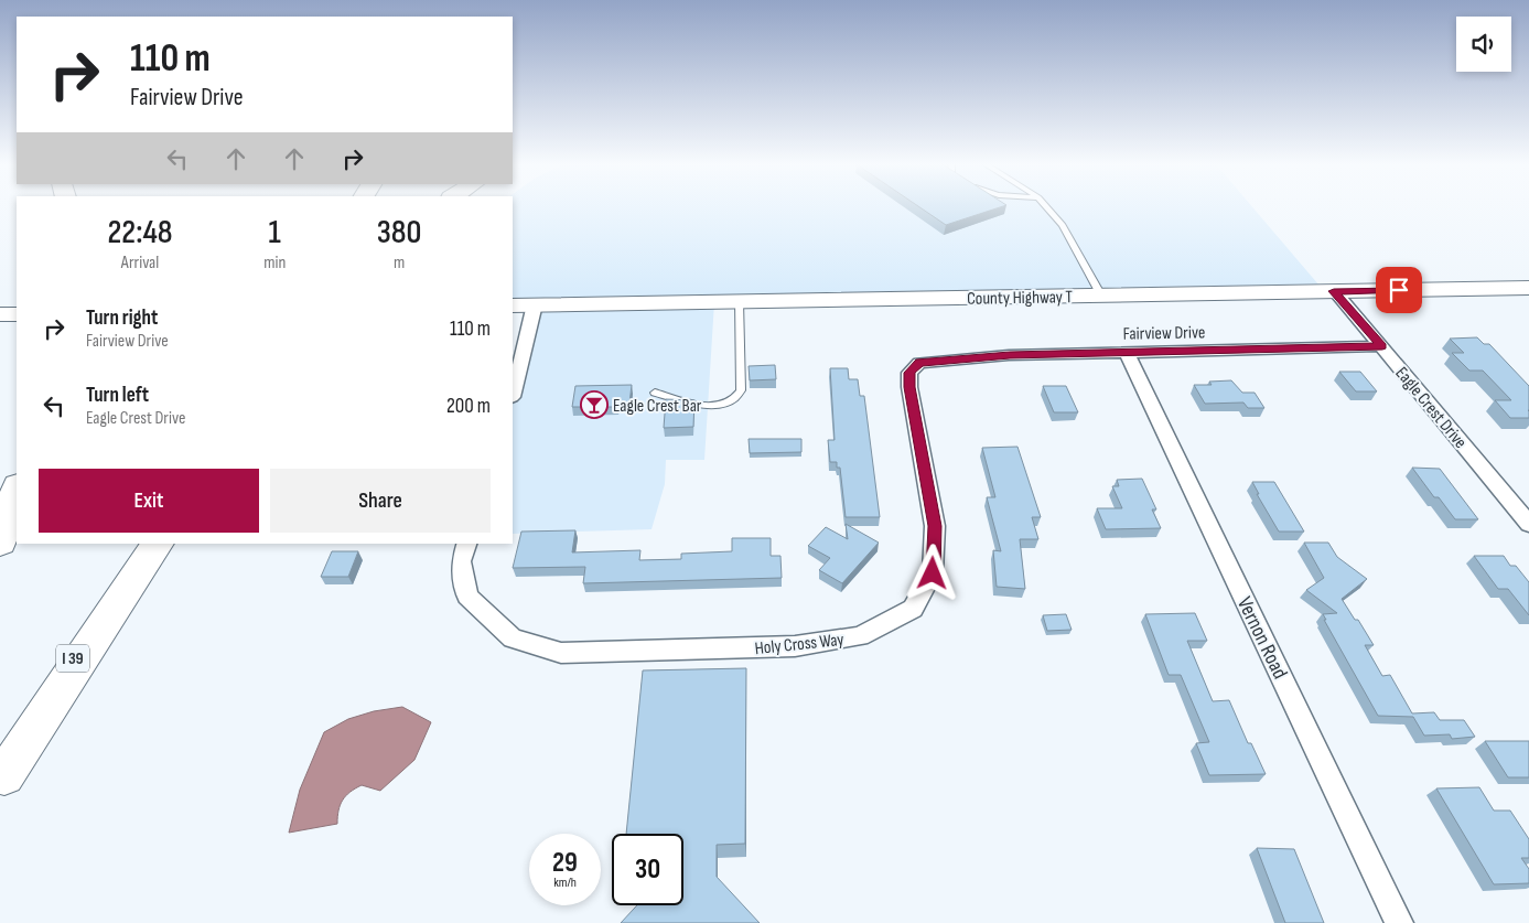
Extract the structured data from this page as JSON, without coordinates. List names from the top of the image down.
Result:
{
  "streets": {
    "highway": ["I 39"],
    "main road": ["County Highway T"],
    "street": [
      "Fairview Drive",
      "Eagle Crest Drive",
      "Vernon Road",
      "Holy Cross Way"
    ]
  },
  "crossings": [
    ["County Highway T", "Eagle Crest Drive"],
    ["Fairview Drive", "Eagle Crest Drive"],
    ["Fairview Drive", "Vernon Road"],
    ["Fairview Drive", "Holy Cross Way"]
  ],
  "places": {
    "bar": ["Eagle Crest Bar"]
  },
  "page": {
    "turn": ["110 m", "Fairview Drive"],
    "eta": [
      "22:48",
      "Arrival",
      "1",
      "min",
      "380",
      "m"
    ],
    "list": [
      {
        "name": "Turn right",
        "note": "Fairview Drive",
        "value": "110 m"
      },
      {
        "name": "Turn left",
        "note": "Eagle Crest Drive",
        "value": "200 m"
      }
    ],
    "buttons": ["Exit", "Share"],
    "speed": "29 km/h",
    "limit": "30"
  }
}
